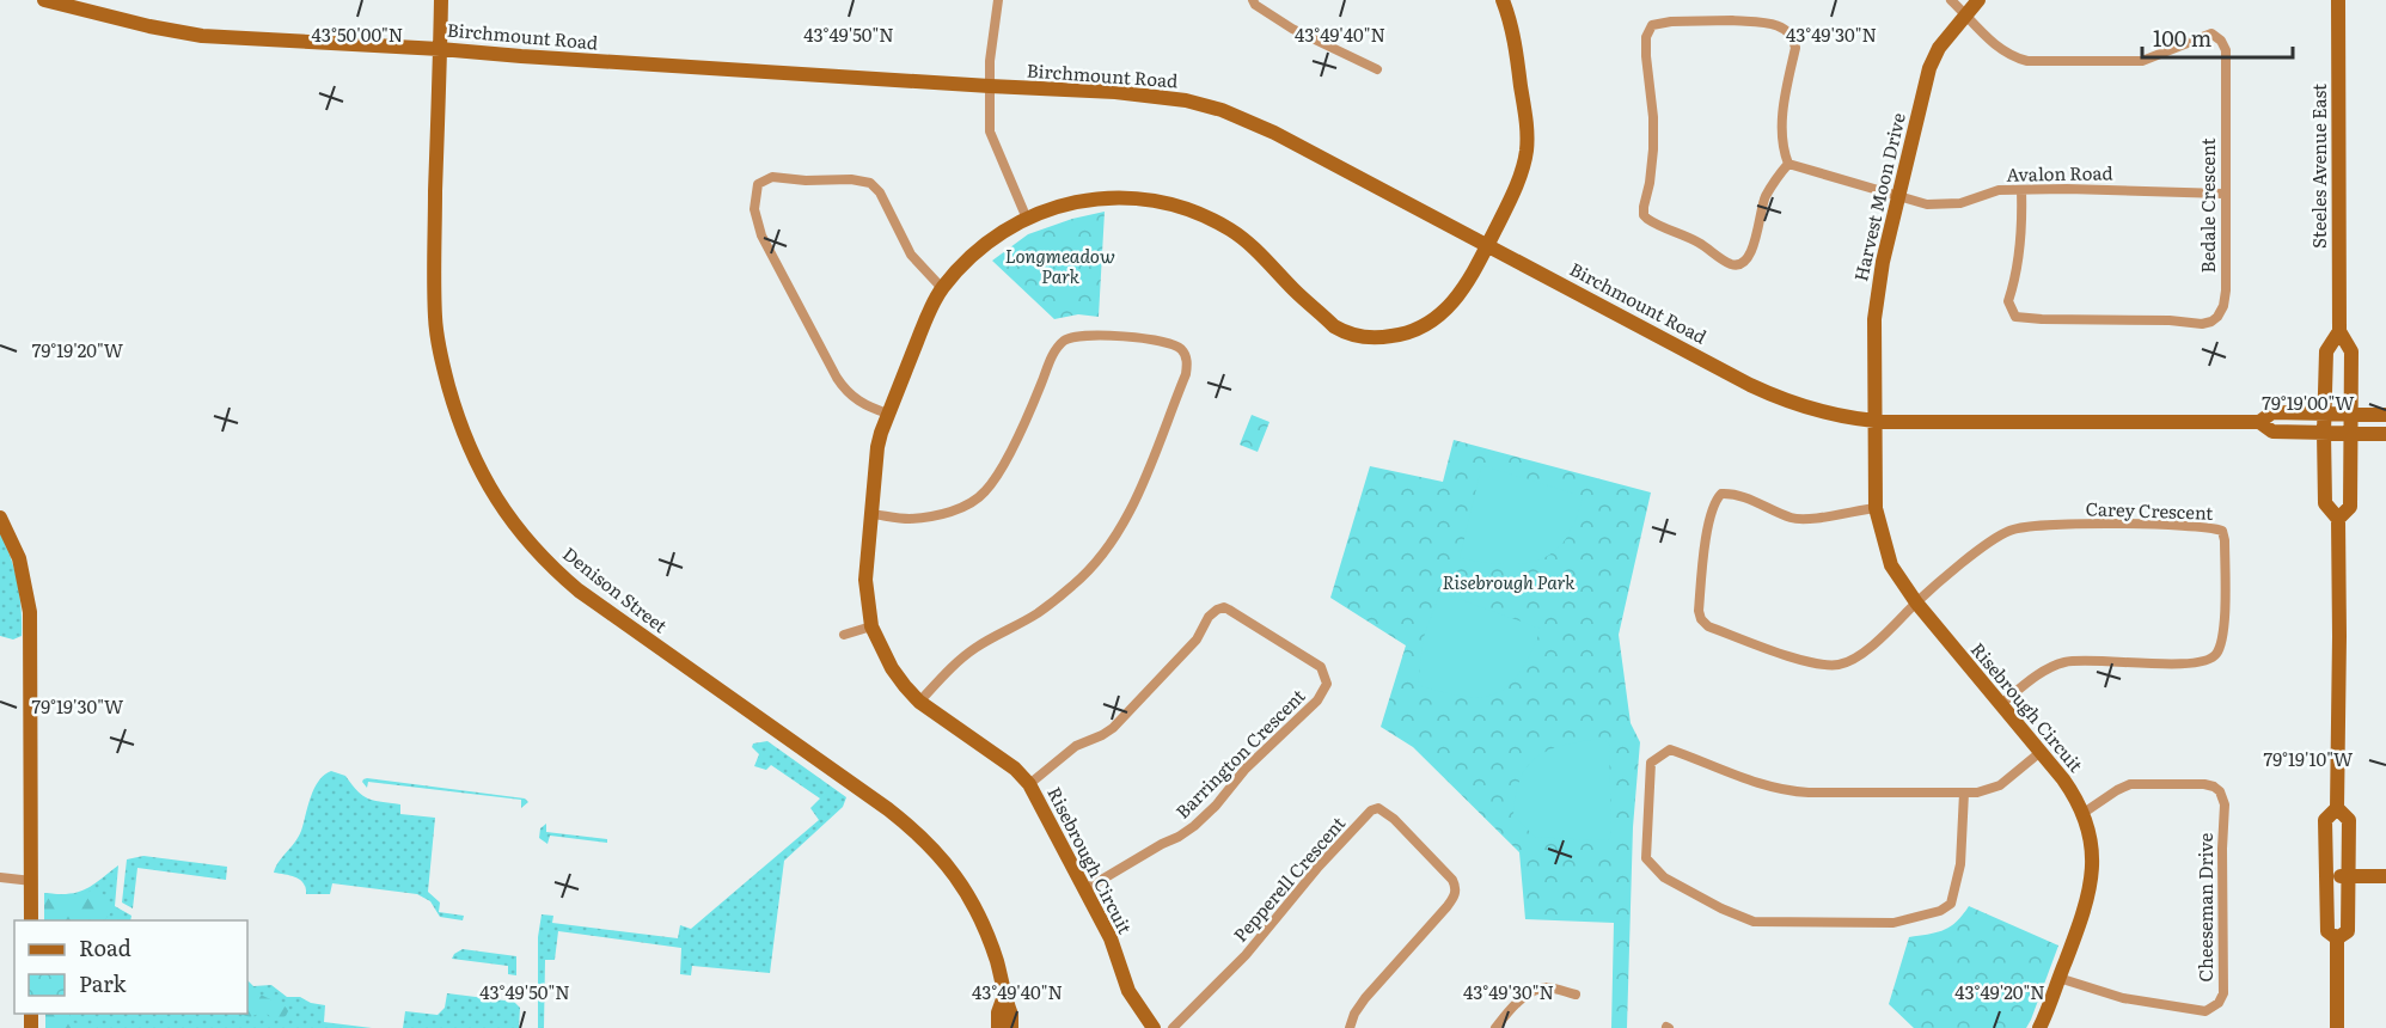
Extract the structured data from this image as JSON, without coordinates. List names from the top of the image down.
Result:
{
  "streets": {
    "main road": [
      "Birchmount Road",
      "Steeles Avenue East",
      "Harvest Moon Drive",
      "Denison Street",
      "Risebrough Circuit"
    ],
    "street": [
      "Avalon Road",
      "Bedale Crescent",
      "Carey Crescent",
      "Barrington Crescent",
      "Pepperell Crescent",
      "Cheeseman Drive"
    ]
  },
  "crossings": [
    ["Birchmount Road", "Steeles Avenue East"],
    ["Birchmount Road", "Harvest Moon Drive"],
    ["Birchmount Road", "Denison Street"],
    ["Birchmount Road", "Risebrough Circuit"],
    ["Avalon Road", "Harvest Moon Drive"],
    ["Avalon Road", "Bedale Crescent"],
    ["Harvest Moon Drive", "Bedale Crescent"],
    ["Harvest Moon Drive", "Risebrough Circuit"],
    ["Carey Crescent", "Risebrough Circuit"],
    ["Risebrough Circuit", "Barrington Crescent"],
    ["Risebrough Circuit", "Cheeseman Drive"]
  ],
  "parks": ["Longmeadow Park", "Risebrough Park"],
  "legend": ["Road", "Park"],
  "scale_bar": "100 m",
  "coordinates": [
    "43°50'00\"N",
    "43°49'50\"N",
    "43°49'40\"N",
    "43°49'30\"N",
    "79°19'20\"W",
    "79°19'00\"W",
    "79°19'30\"W",
    "79°19'10\"W",
    "43°49'20\"N"
  ]
}
